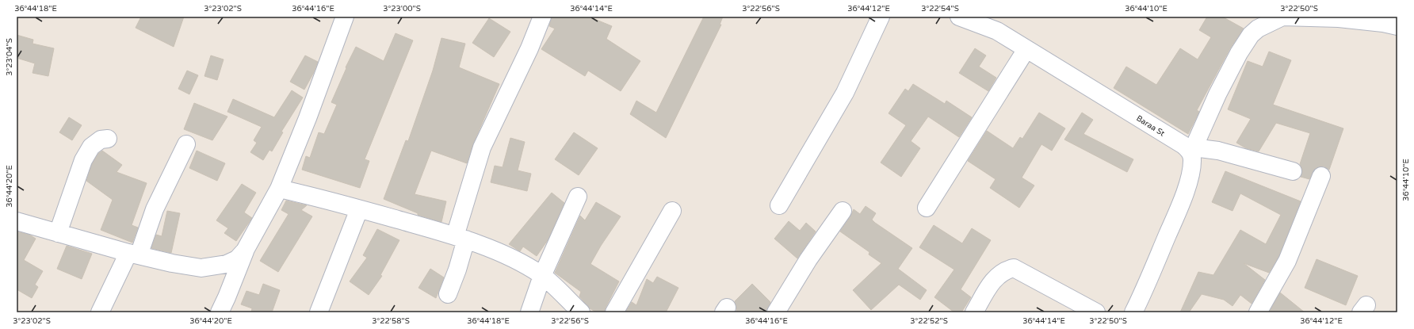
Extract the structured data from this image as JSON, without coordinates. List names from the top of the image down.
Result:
{
  "streets": {
    "street": ["Baraa St"]
  },
  "coordinates": [
    "36°44'18\"E",
    "3°23'02\"S",
    "36°44'16\"E",
    "3°23'00\"S",
    "36°44'14\"E",
    "3°22'56\"S",
    "36°44'12\"E",
    "3°22'54\"S",
    "36°44'10\"E",
    "3°22'50\"S",
    "3°23'04\"S",
    "36°44'20\"E",
    "3°22'58\"S",
    "3°22'52\"S"
  ]
}
